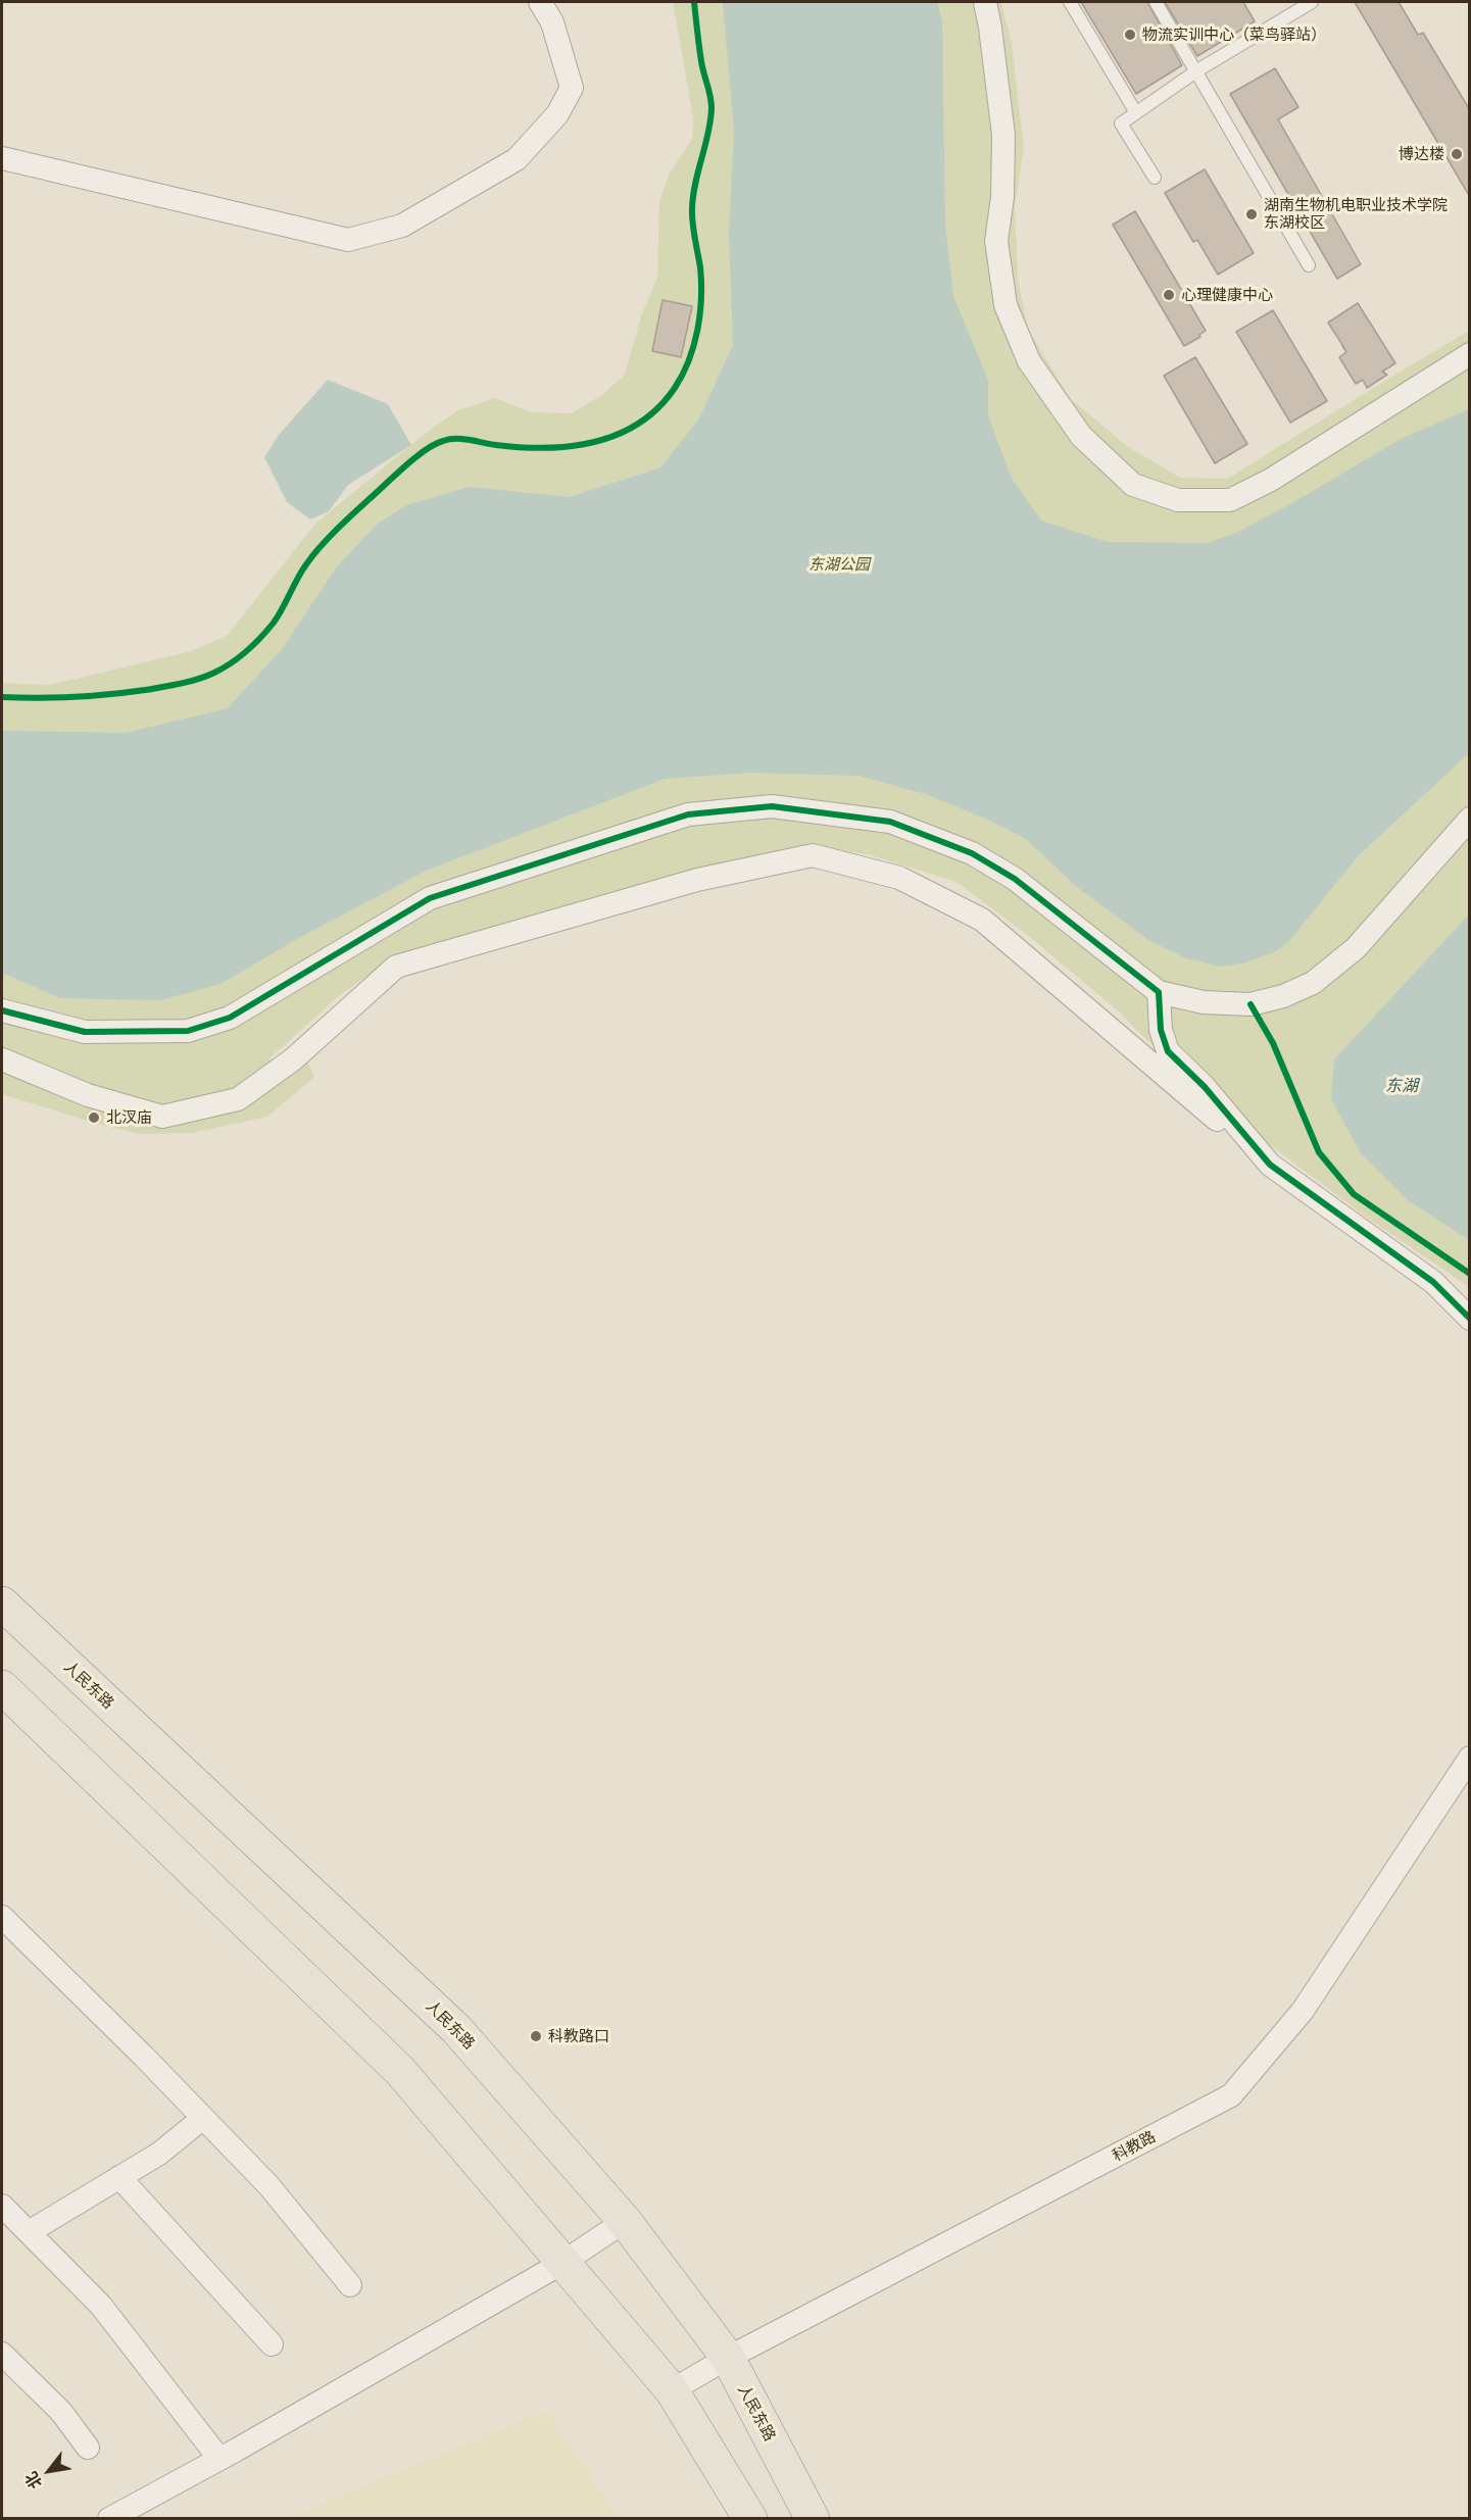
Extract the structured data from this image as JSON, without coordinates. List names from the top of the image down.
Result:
{
  "streets": {
    "main road": ["人民东路"],
    "street": ["科教路"]
  },
  "crossings": [
    ["人民东路", "科教路"]
  ],
  "water": ["东湖"],
  "parks": ["东湖公园"],
  "places": [
    "物流实训中心（菜鸟驿站）",
    "博达楼",
    "湖南生物机电职业技术学院 东湖校区",
    "心理健康中心",
    "北汊庙",
    "科教路口"
  ],
  "north": "bottom left"
}
